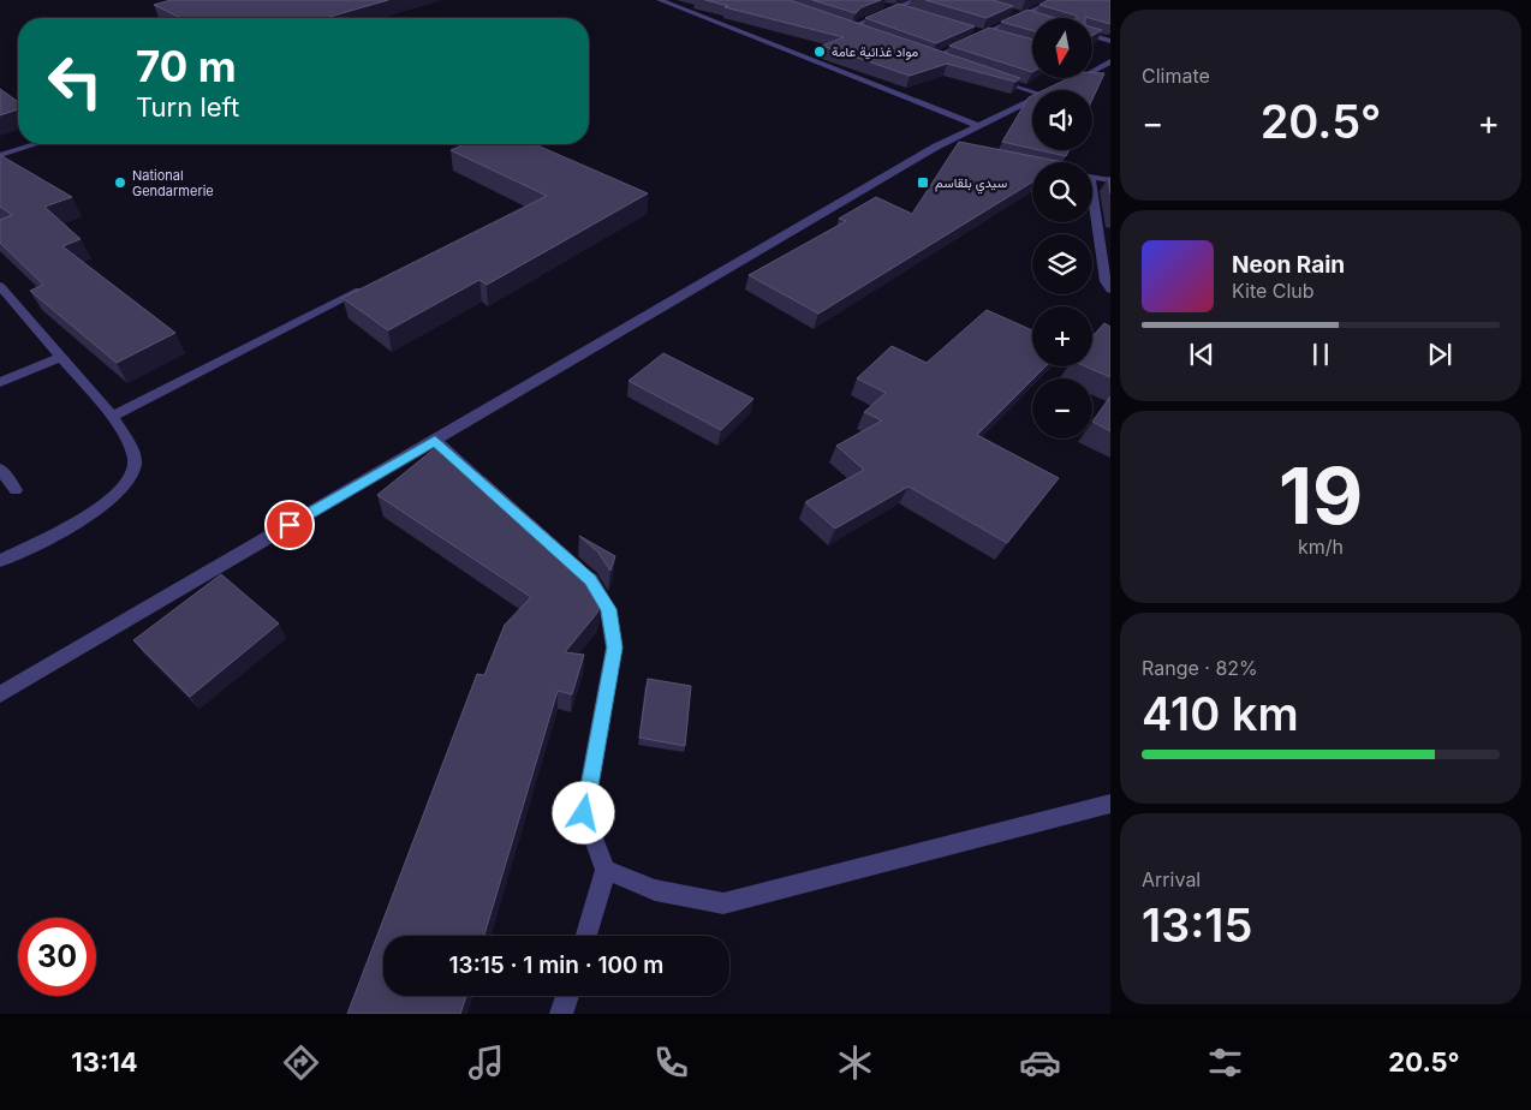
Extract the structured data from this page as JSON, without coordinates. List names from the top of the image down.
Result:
{
  "places": {
    "other": ["مواد غذائية عامة", "National Gendarmerie"],
    "transit": ["سيدي بلقاسم"]
  },
  "north": "bottom",
  "page": {
    "tile": [
      "Climate",
      ["19", "km/h"],
      ["Range · 82%", "410 km"],
      ["Arrival", "13:15"]
    ],
    "map_buttons": ["+", "−"],
    "turn": ["70 m", "Turn left"],
    "heat": ["−", "20.5°", "+"],
    "song": ["Neon Rain", "Kite Club"],
    "limit": "30",
    "trip": "13:15 · 1 min · 100 m",
    "tabs": ["13:14", "20.5°"]
  }
}
